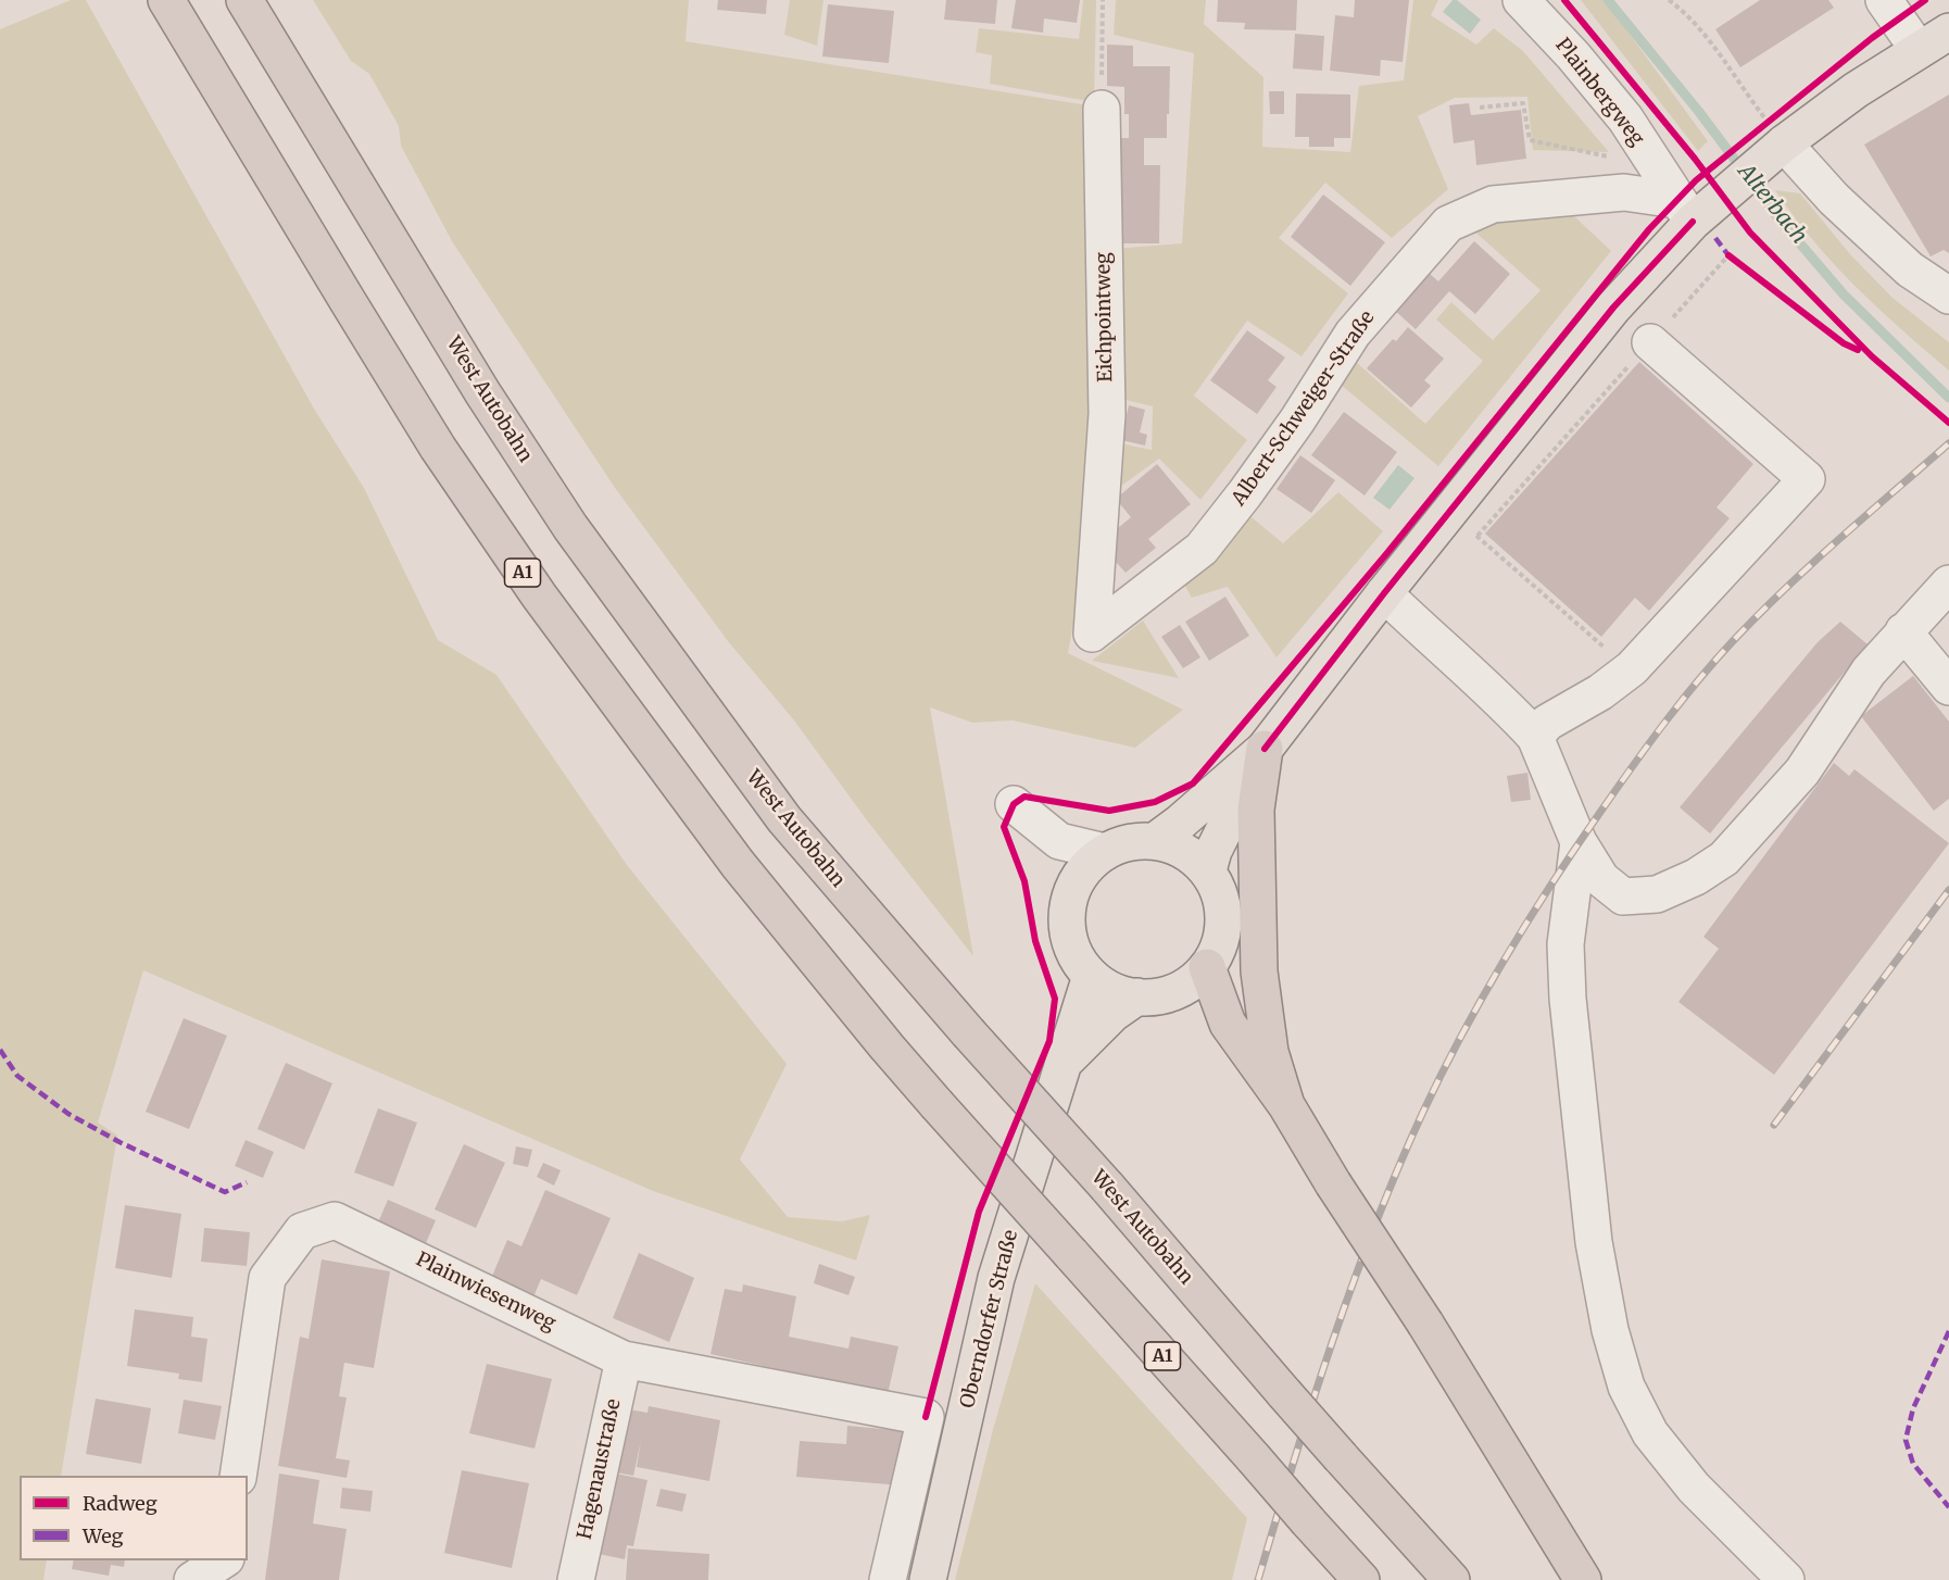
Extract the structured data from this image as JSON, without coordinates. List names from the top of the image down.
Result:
{
  "streets": {
    "highway": ["West Autobahn", "A1"],
    "main road": ["Oberndorfer Straße"],
    "street": [
      "Plainbergweg",
      "Eichpointweg",
      "Albert-Schweiger-Straße",
      "Plainwiesenweg",
      "Hagenaustraße"
    ]
  },
  "crossings": [
    ["Plainbergweg", "Albert-Schweiger-Straße"],
    ["Eichpointweg", "Albert-Schweiger-Straße"],
    ["Plainwiesenweg", "Hagenaustraße"]
  ],
  "water": ["Alterbach"],
  "legend": ["Radweg", "Weg"]
}
